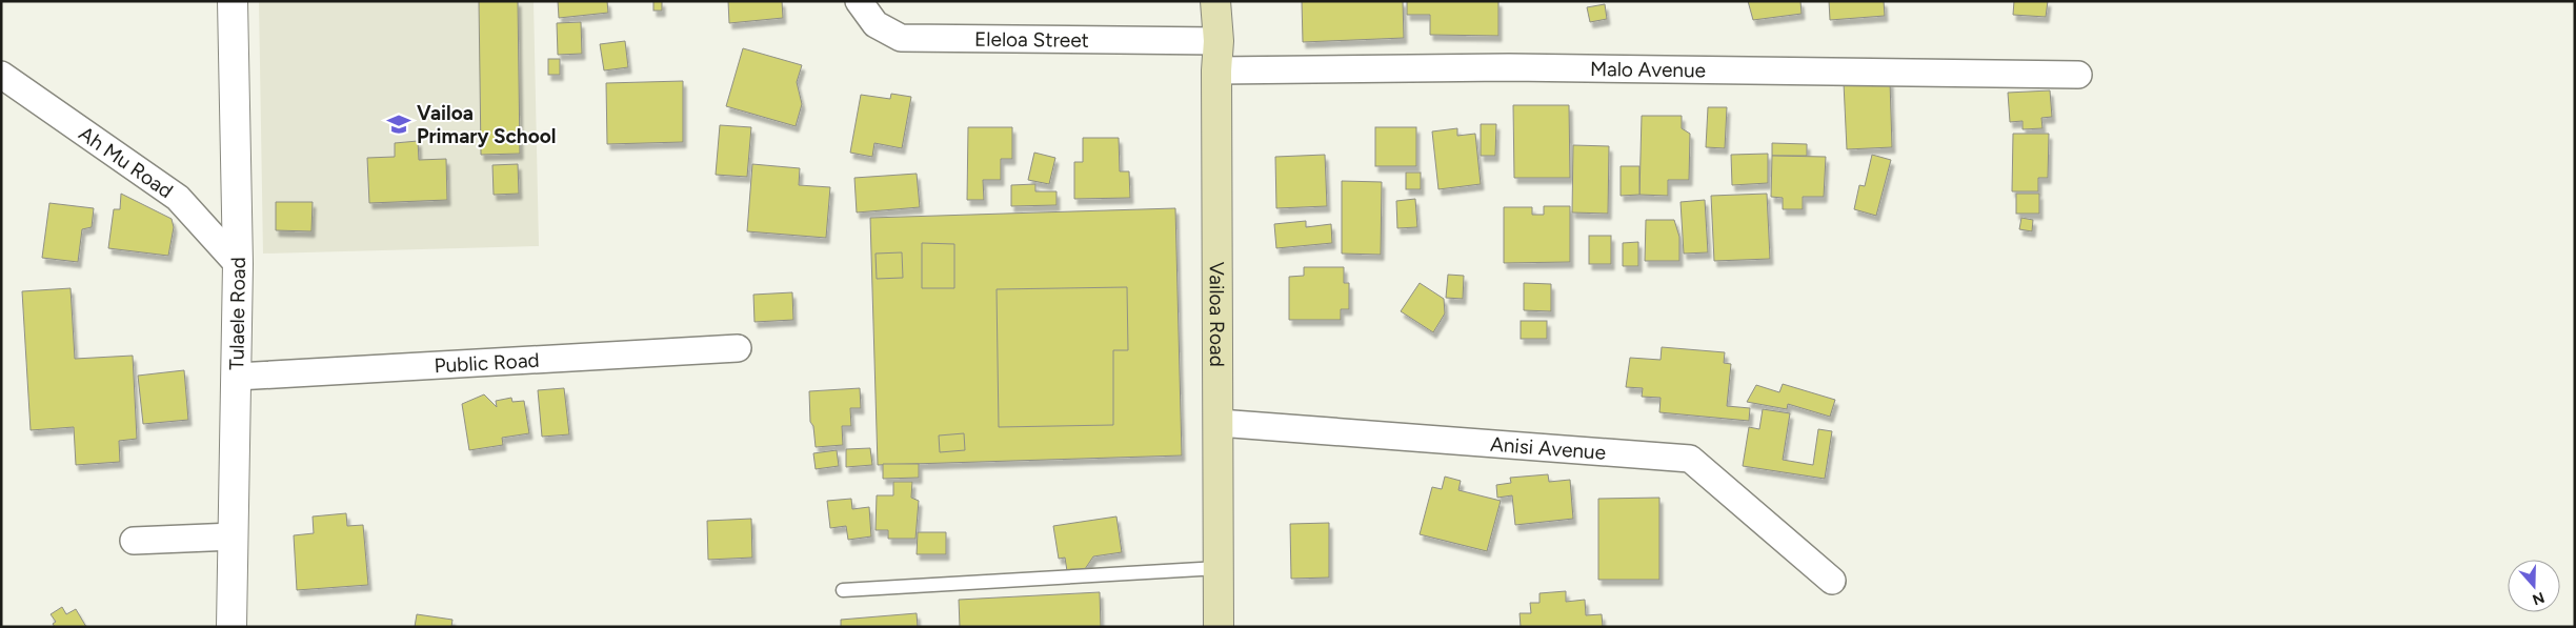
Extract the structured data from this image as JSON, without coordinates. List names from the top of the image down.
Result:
{
  "streets": {
    "main road": ["Vailoa Road"],
    "street": [
      "Eleloa Street",
      "Malo Avenue",
      "Ah Mu Road",
      "Tulaele Road",
      "Public Road",
      "Anisi Avenue"
    ]
  },
  "crossings": [
    ["Eleloa Street", "Vailoa Road"],
    ["Malo Avenue", "Vailoa Road"],
    ["Ah Mu Road", "Tulaele Road"],
    ["Tulaele Road", "Public Road"],
    ["Vailoa Road", "Anisi Avenue"]
  ],
  "places": {
    "school or university": ["Vailoa Primary School"]
  },
  "north": "bottom"
}
